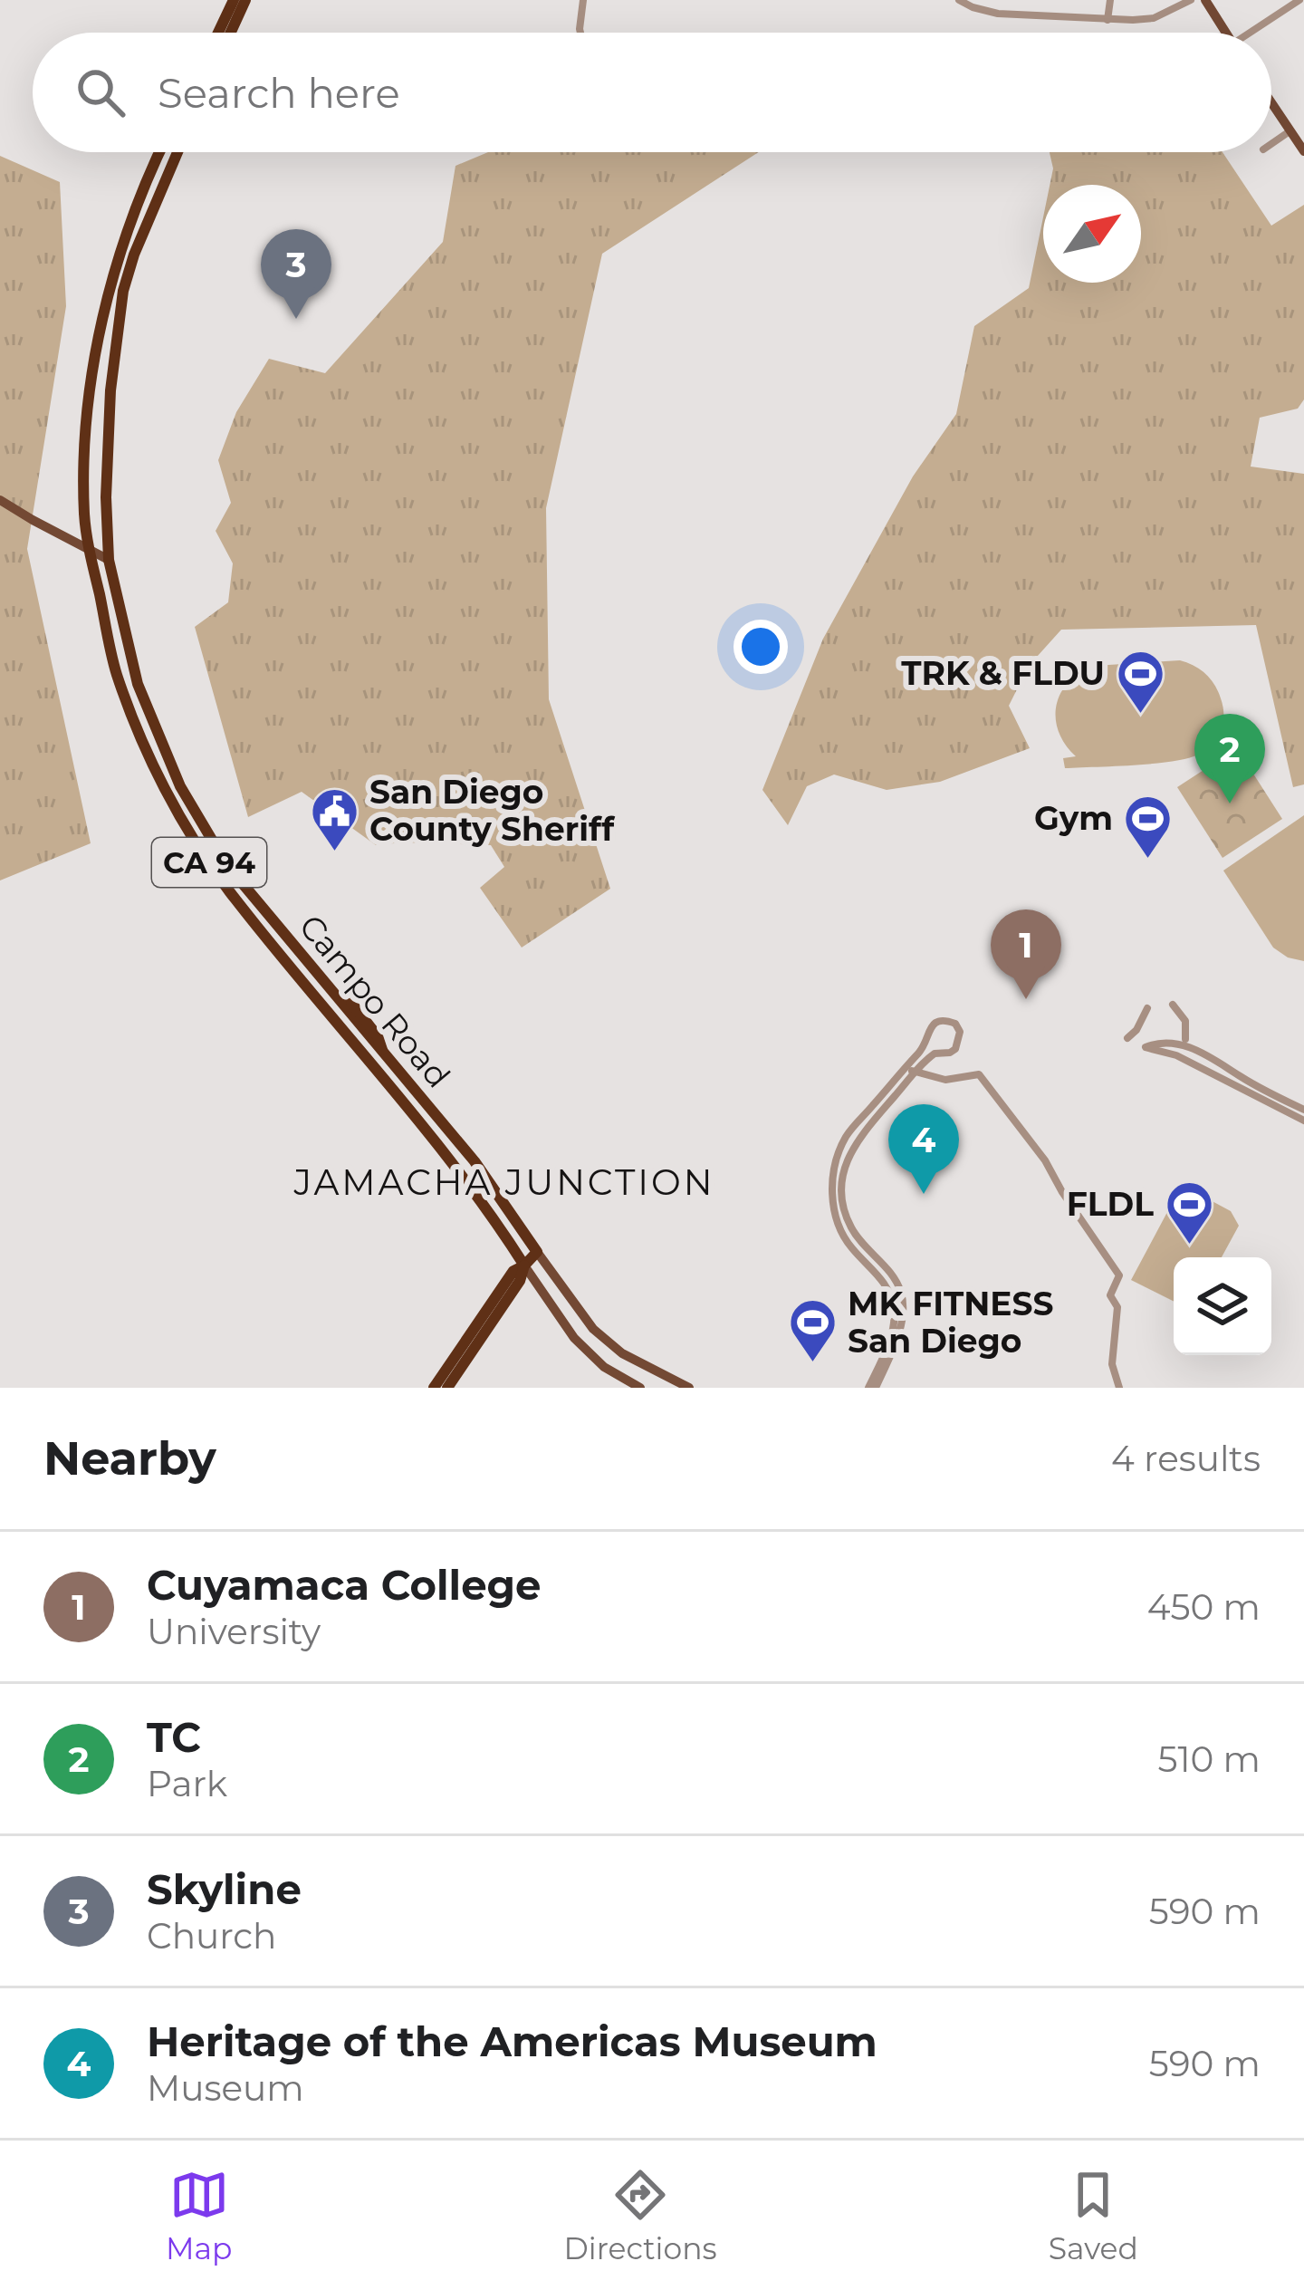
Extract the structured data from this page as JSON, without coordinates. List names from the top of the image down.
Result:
{
  "streets": {
    "highway": ["CA 94", "Campo Road"]
  },
  "districts": ["JAMACHA JUNCTION"],
  "places": {
    "sports": [
      "TRK & FLDU",
      "Gym",
      "FLDL",
      "MK FITNESS San Diego"
    ],
    "public building": ["San Diego County Sheriff"]
  },
  "north": "top right",
  "page": {
    "search": "Search here",
    "pins": [
      "3",
      "2",
      "1",
      "4"
    ],
    "heading": ["Nearby", "4 results"],
    "list": [
      {
        "mark": "1",
        "name": "Cuyamaca College",
        "note": "University",
        "value": "450 m"
      },
      {
        "mark": "2",
        "name": "TC",
        "note": "Park",
        "value": "510 m"
      },
      {
        "mark": "3",
        "name": "Skyline",
        "note": "Church",
        "value": "590 m"
      },
      {
        "mark": "4",
        "name": "Heritage of the Americas Museum",
        "note": "Museum",
        "value": "590 m"
      }
    ],
    "nav": ["Map", "Directions", "Saved"]
  }
}
